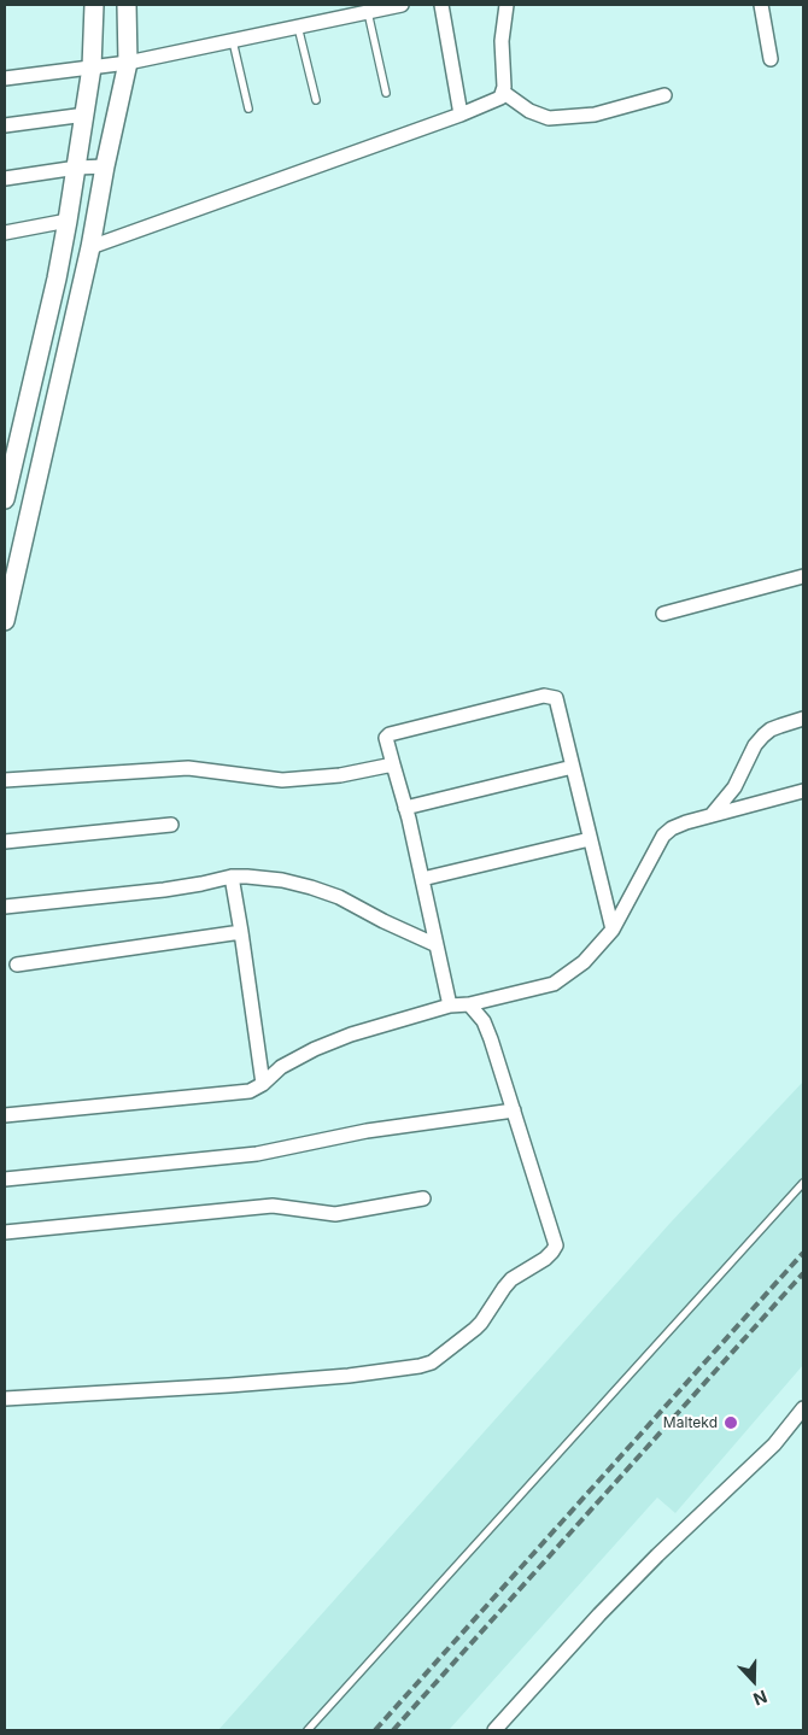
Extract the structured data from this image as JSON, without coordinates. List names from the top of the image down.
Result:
{
  "places": ["Maltekd"],
  "north": "bottom"
}
